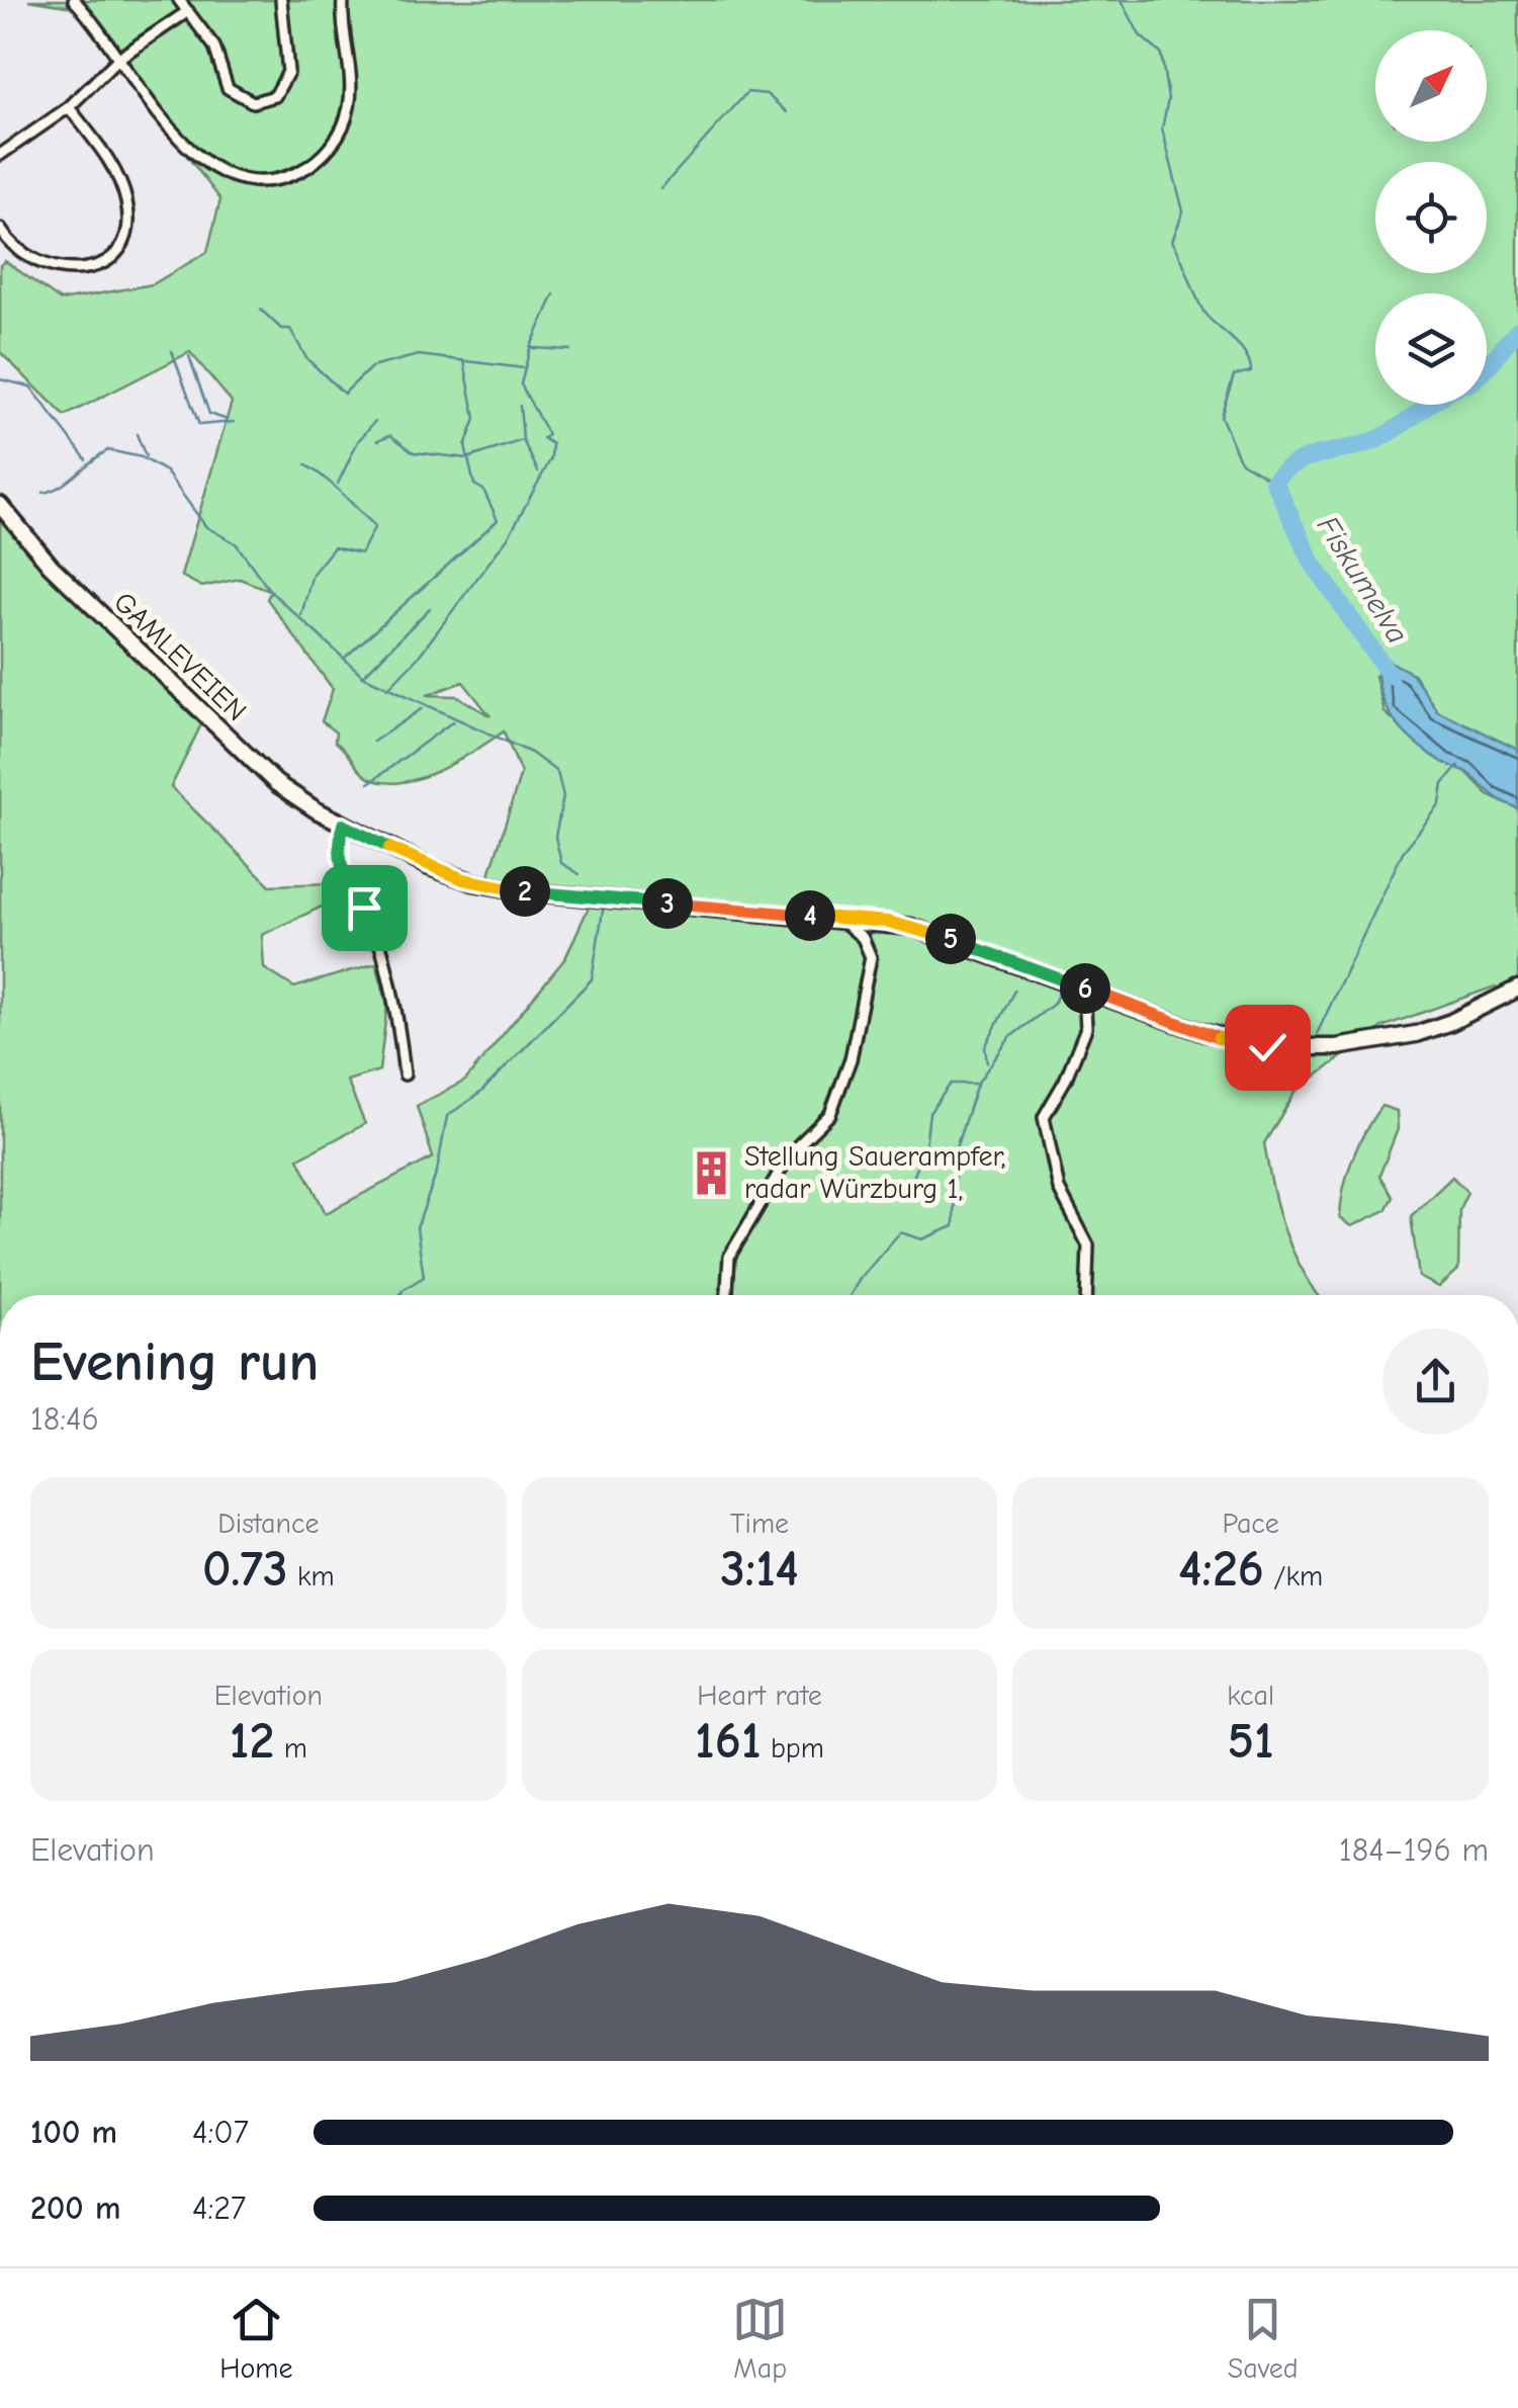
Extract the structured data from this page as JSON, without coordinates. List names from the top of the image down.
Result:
{
  "streets": {
    "main road": ["GAMLEVEIEN"]
  },
  "water": ["Fiskumelva"],
  "places": {
    "building": ["Stellung Sauerampfer, radar Würzburg 1,"]
  },
  "north": "top right",
  "page": {
    "pins": [
      "2",
      "3",
      "4",
      "5",
      "6"
    ],
    "heading": ["Evening run", "18:46"],
    "stats": [
      ["Distance", "0.73 km"],
      ["Time", "3:14"],
      ["Pace", "4:26 /km"],
      ["Elevation", "12 m"],
      ["Heart rate", "161 bpm"],
      ["kcal", "51"]
    ],
    "chart": ["Elevation", "184–196 m"],
    "list": [
      {
        "name": "100 m",
        "note": "4:07"
      },
      {
        "name": "200 m",
        "note": "4:27"
      }
    ],
    "tabs": ["Home", "Map", "Saved"]
  }
}
